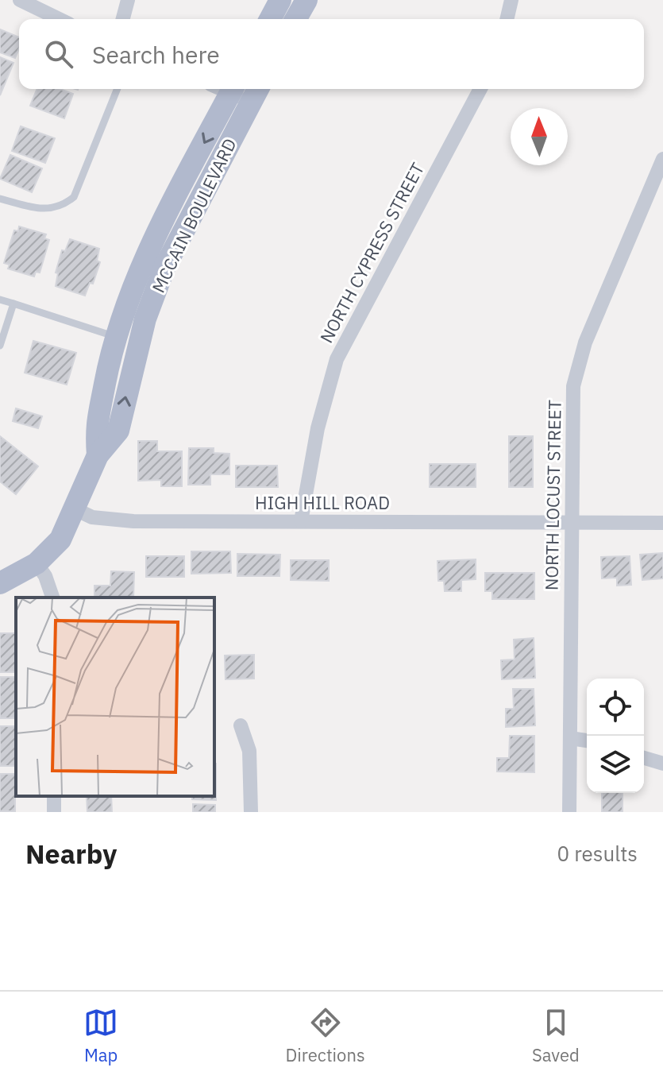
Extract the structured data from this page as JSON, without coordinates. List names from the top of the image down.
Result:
{
  "streets": {
    "main road": ["MCCAIN BOULEVARD"],
    "street": ["NORTH CYPRESS STREET", "NORTH LOCUST STREET", "HIGH HILL ROAD"]
  },
  "crossings": [
    ["MCCAIN BOULEVARD", "HIGH HILL ROAD"],
    ["NORTH CYPRESS STREET", "HIGH HILL ROAD"],
    ["NORTH LOCUST STREET", "HIGH HILL ROAD"]
  ],
  "north": "top",
  "page": {
    "search": "Search here",
    "heading": ["Nearby", "0 results"],
    "nav": ["Map", "Directions", "Saved"]
  }
}
